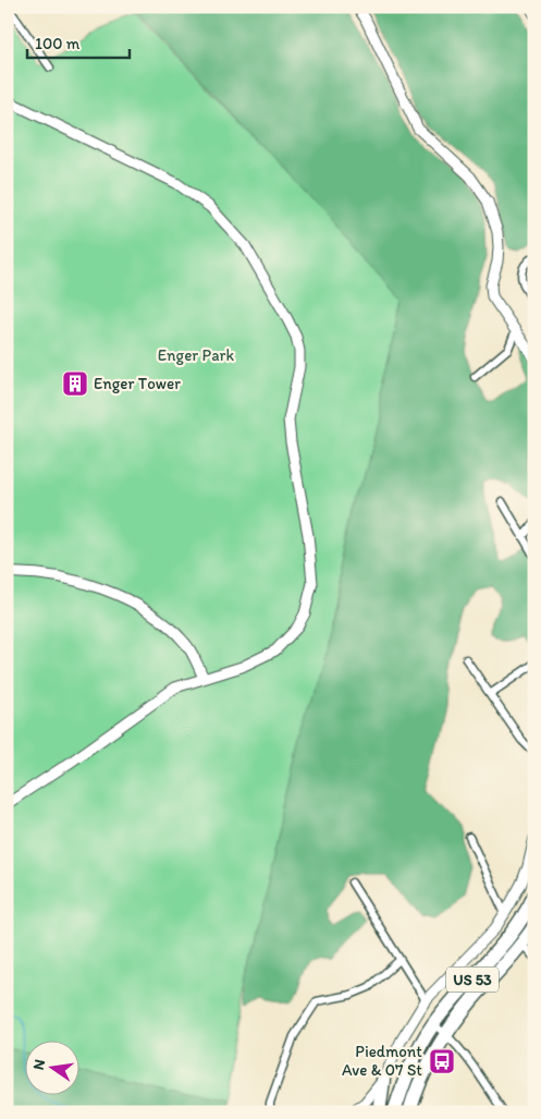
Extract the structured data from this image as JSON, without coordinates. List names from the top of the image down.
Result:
{
  "streets": {
    "highway": ["US 53"]
  },
  "parks": ["Enger Park"],
  "places": {
    "building": ["Enger Tower"],
    "bus stop": ["Piedmont Ave & 07 St"]
  },
  "scale_bar": "100 m",
  "north": "left"
}
